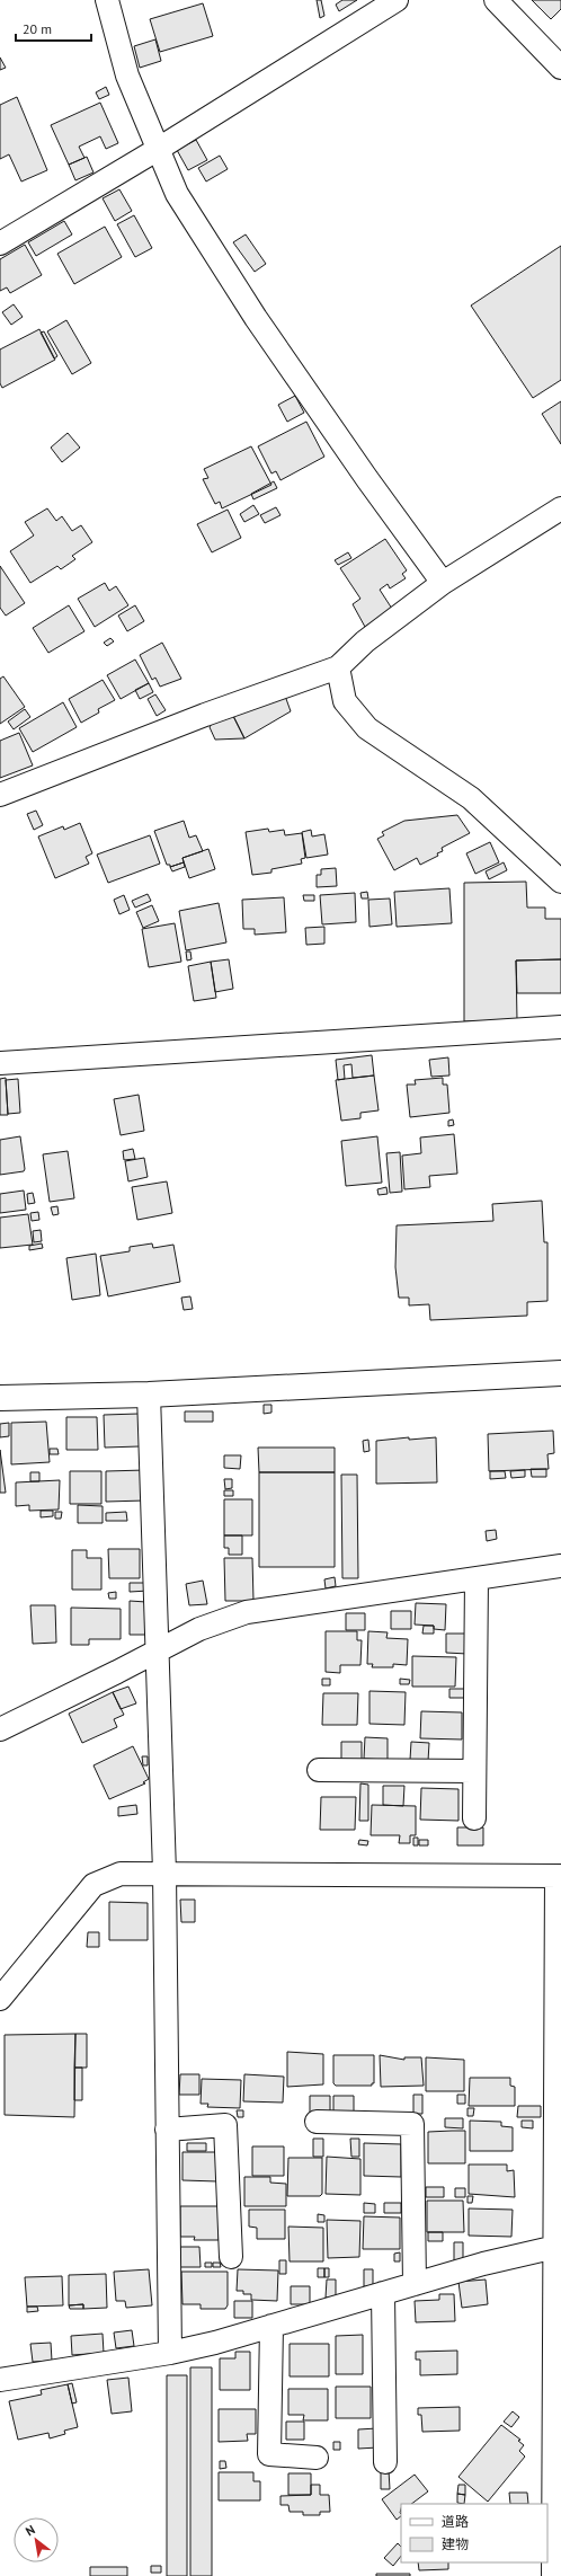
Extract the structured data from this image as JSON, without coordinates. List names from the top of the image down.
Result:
{
  "legend": ["道路", "建物"],
  "scale_bar": "20 m",
  "north": "top left"
}
